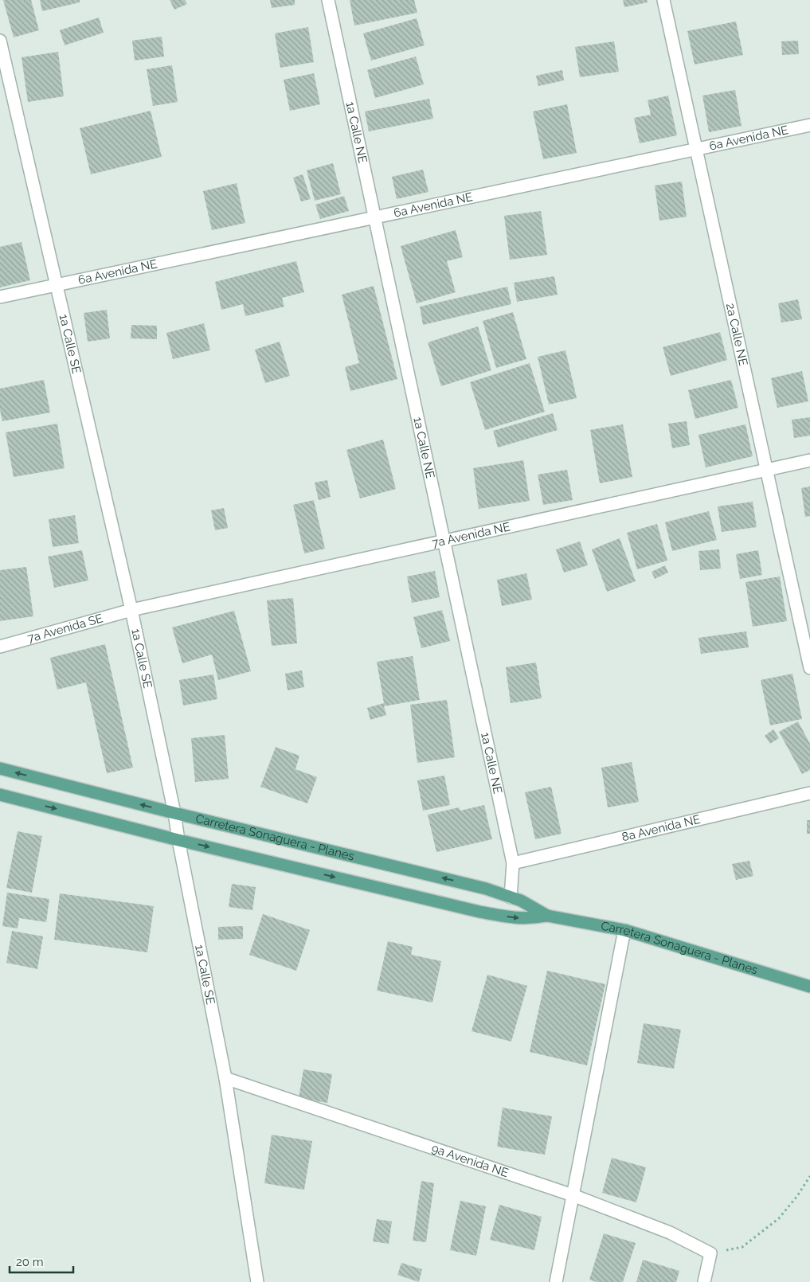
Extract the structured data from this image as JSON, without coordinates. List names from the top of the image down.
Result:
{
  "streets": {
    "main road": ["Carretera Sonaguera - Planes"],
    "street": [
      "1a Calle NE",
      "6a Avenida NE",
      "2a Calle NE",
      "1a Calle SE",
      "7a Avenida NE",
      "7a Avenida SE",
      "8a Avenida NE",
      "9a Avenida NE"
    ]
  },
  "crossings": [
    ["1a Calle NE", "6a Avenida NE"],
    ["1a Calle NE", "7a Avenida NE"],
    ["1a Calle NE", "8a Avenida NE"],
    ["1a Calle NE", "Carretera Sonaguera - Planes"],
    ["6a Avenida NE", "2a Calle NE"],
    ["6a Avenida NE", "1a Calle SE"],
    ["2a Calle NE", "7a Avenida NE"],
    ["1a Calle SE", "7a Avenida NE"],
    ["1a Calle SE", "7a Avenida SE"],
    ["1a Calle SE", "Carretera Sonaguera - Planes"],
    ["1a Calle SE", "9a Avenida NE"],
    ["7a Avenida NE", "7a Avenida SE"]
  ],
  "scale_bar": "20 m"
}
